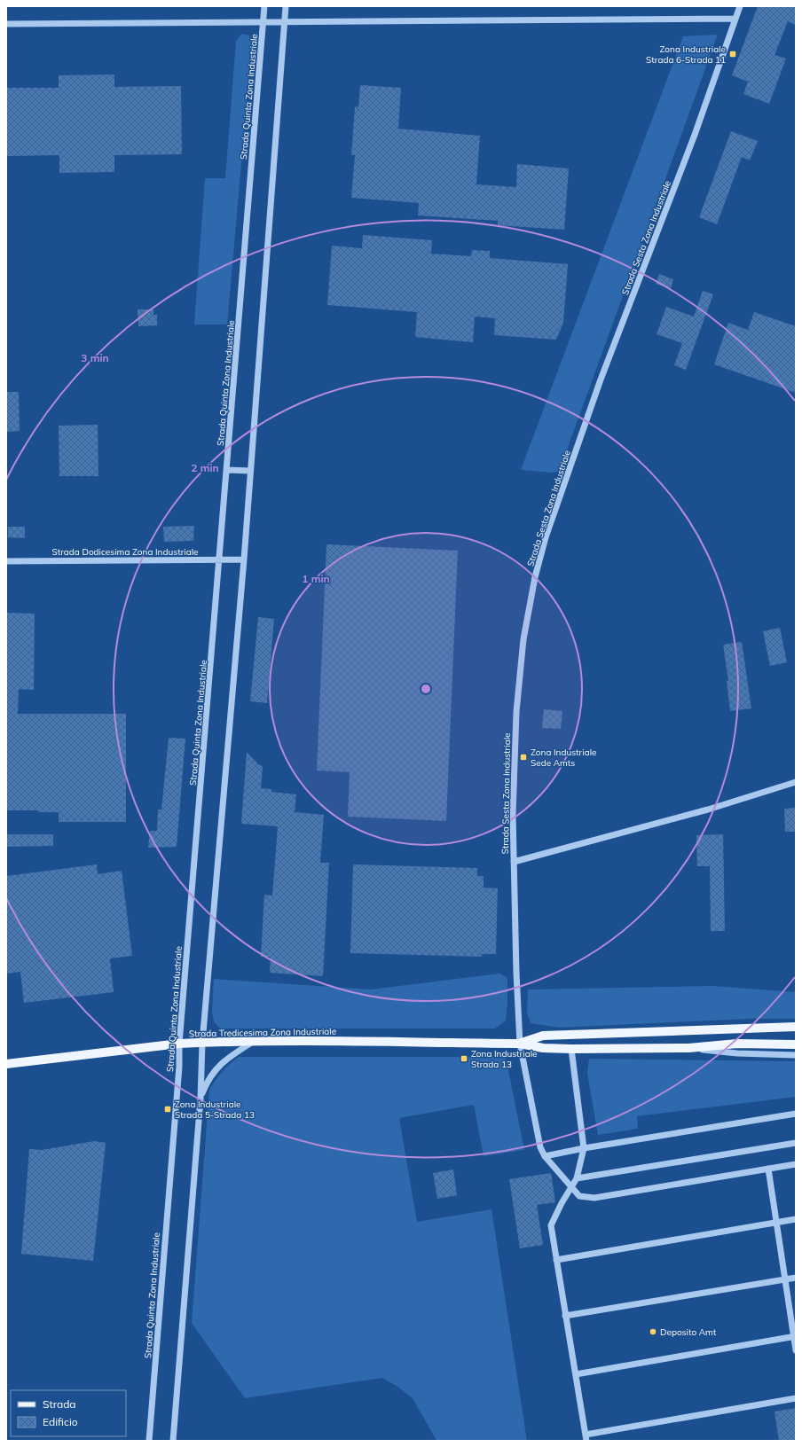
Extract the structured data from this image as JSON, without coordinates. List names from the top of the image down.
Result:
{
  "streets": {
    "main road": ["Strada Tredicesima Zona Industriale"],
    "street": ["Strada Quinta Zona Industriale", "Strada Sesta Zona Industriale", "Strada Dodicesima Zona Industriale"]
  },
  "crossings": [
    ["Strada Quinta Zona Industriale", "Strada Dodicesima Zona Industriale"],
    ["Strada Quinta Zona Industriale", "Strada Tredicesima Zona Industriale"],
    ["Strada Sesta Zona Industriale", "Strada Tredicesima Zona Industriale"]
  ],
  "places": {
    "transit": [
      "Zona Industriale Strada 6-Strada 11",
      "Zona Industriale Sede Amts",
      "Zona Industriale Strada 13",
      "Zona Industriale Strada 5-Strada 13"
    ],
    "other": ["Deposito Amt"]
  },
  "legend": ["Strada", "Edificio"],
  "rings": ["3 min", "2 min", "1 min"]
}
